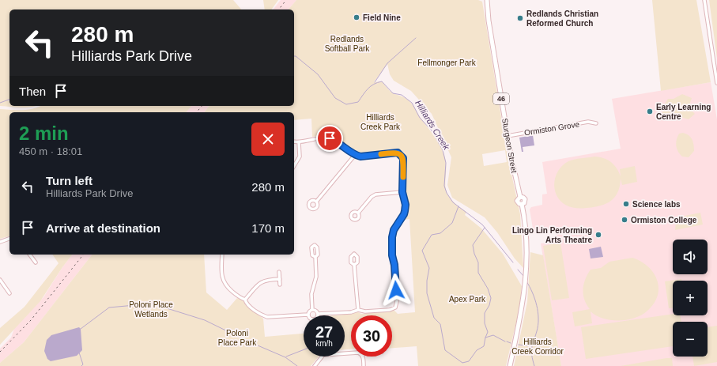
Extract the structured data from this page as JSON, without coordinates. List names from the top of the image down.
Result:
{
  "streets": {
    "main road": ["46", "Sturgeon Street"],
    "street": ["Ormiston Grove"]
  },
  "crossings": [
    ["Ormiston Grove", "Sturgeon Street"]
  ],
  "water": ["Hilliards Creek"],
  "parks": [
    "Redlands Softball Park",
    "Fellmonger Park",
    "Hilliards Creek Park",
    "Apex Park",
    "Poloni Place Wetlands",
    "Poloni Place Park",
    "Hilliards Creek Corridor"
  ],
  "places": [
    "Field Nine",
    "Redlands Christian Reformed Church",
    "Early Learning Centre",
    "Science labs",
    "Ormiston College",
    "Lingo Lin Performing Arts Theatre"
  ],
  "page": {
    "turn": ["280 m", "Hilliards Park Drive"],
    "then": "Then",
    "heading": ["2 min", "450 m · 18:01"],
    "list": [
      {
        "name": "Turn left",
        "note": "Hilliards Park Drive",
        "value": "280 m"
      },
      {
        "name": "Arrive at destination",
        "value": "170 m"
      }
    ],
    "map_buttons": ["+", "−"],
    "speed": "27 km/h",
    "limit": "30"
  }
}
